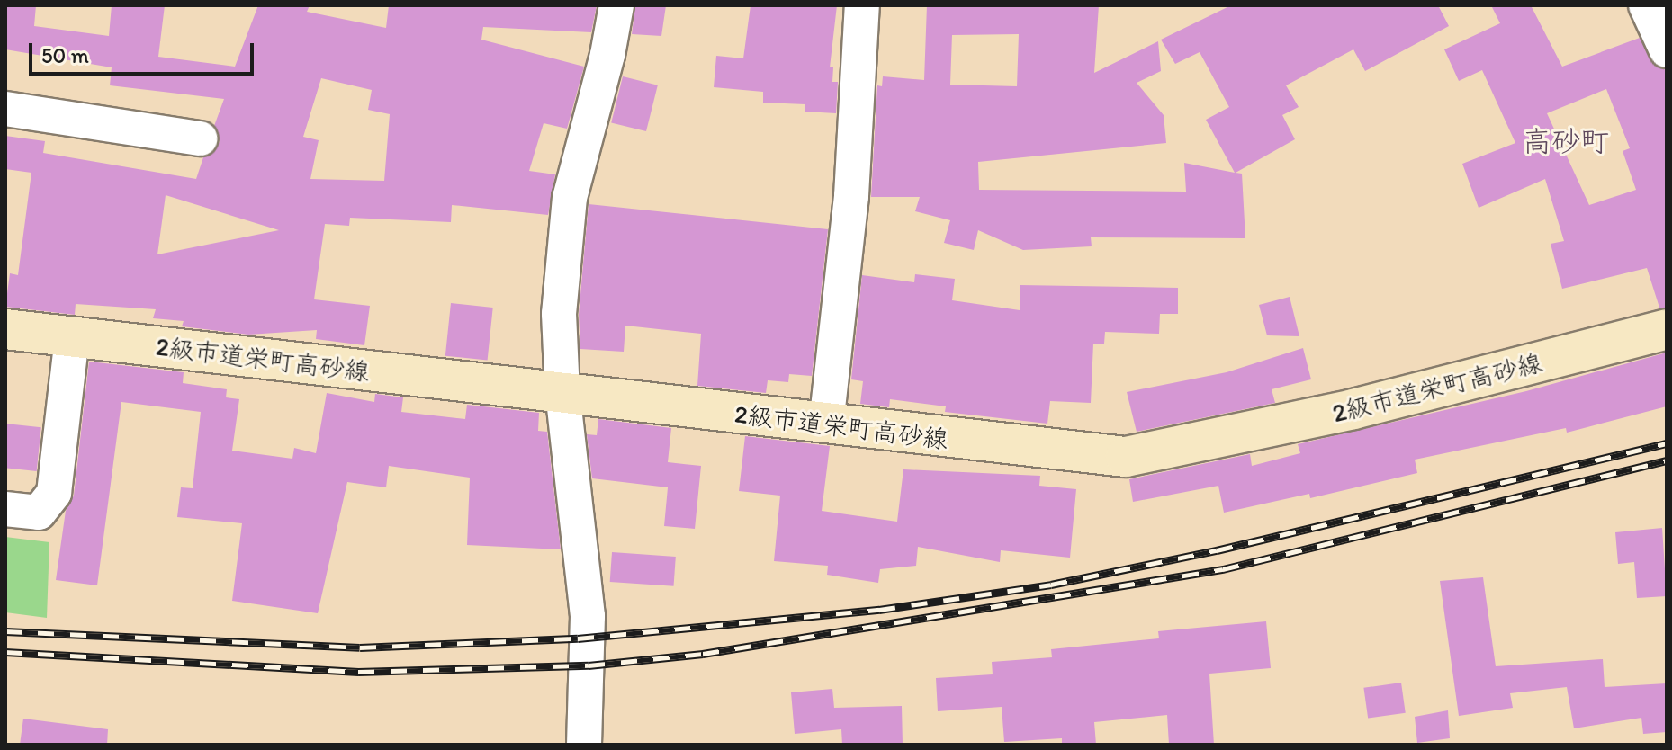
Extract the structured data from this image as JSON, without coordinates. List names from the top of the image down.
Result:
{
  "streets": {
    "street": ["2級市道栄町高砂線"]
  },
  "districts": ["高砂町"],
  "scale_bar": "50 m"
}
